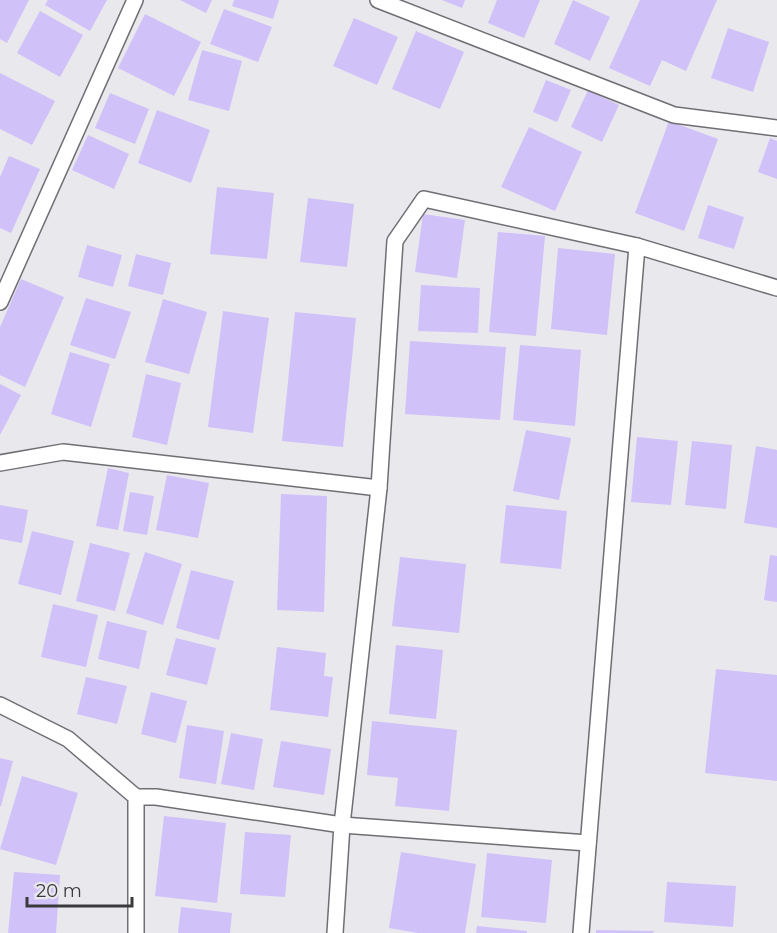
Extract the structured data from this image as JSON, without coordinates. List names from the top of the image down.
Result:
{
  "scale_bar": "20 m"
}
